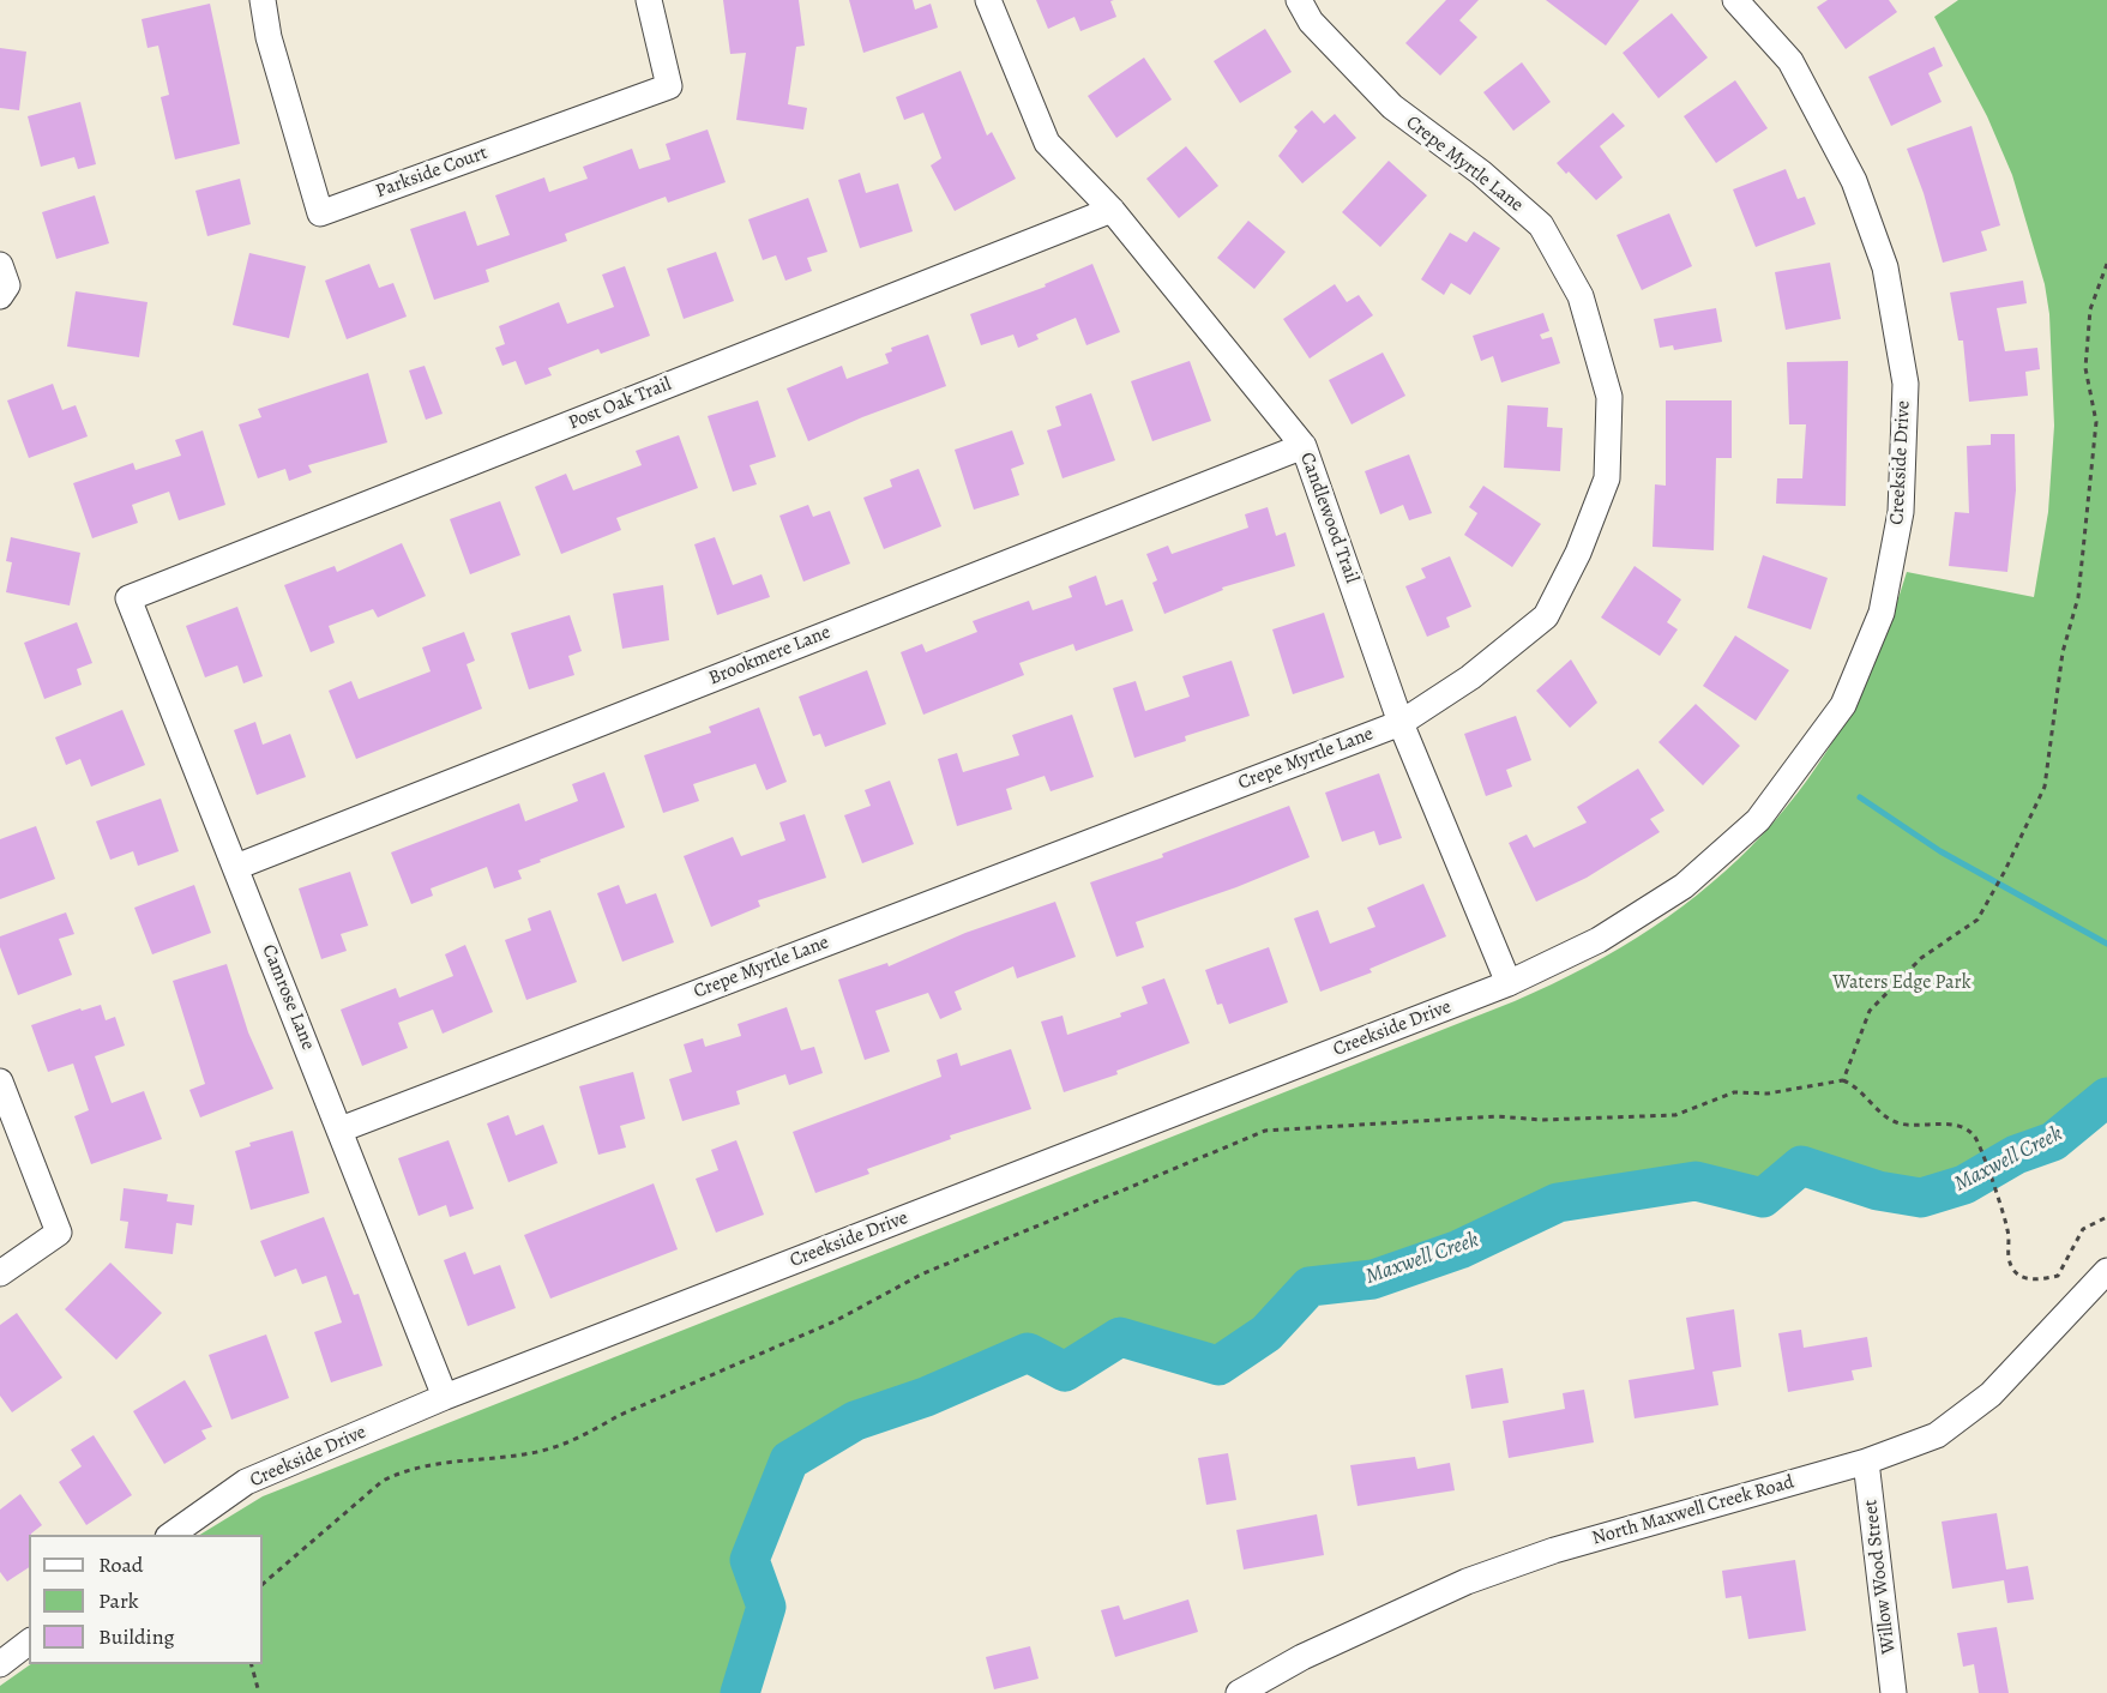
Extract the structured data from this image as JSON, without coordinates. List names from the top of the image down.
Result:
{
  "streets": {
    "street": [
      "Crepe Myrtle Lane",
      "Parkside Court",
      "Post Oak Trail",
      "Creekside Drive",
      "Candlewood Trail",
      "Brookmere Lane",
      "Camrose Lane",
      "North Maxwell Creek Road",
      "Willow Wood Street"
    ]
  },
  "crossings": [
    ["Crepe Myrtle Lane", "Candlewood Trail"],
    ["Crepe Myrtle Lane", "Camrose Lane"],
    ["Post Oak Trail", "Candlewood Trail"],
    ["Post Oak Trail", "Camrose Lane"],
    ["Creekside Drive", "Candlewood Trail"],
    ["Creekside Drive", "Camrose Lane"],
    ["Candlewood Trail", "Brookmere Lane"],
    ["Brookmere Lane", "Camrose Lane"],
    ["North Maxwell Creek Road", "Willow Wood Street"]
  ],
  "water": ["Maxwell Creek"],
  "parks": ["Waters Edge Park"],
  "legend": ["Road", "Park", "Building"]
}
